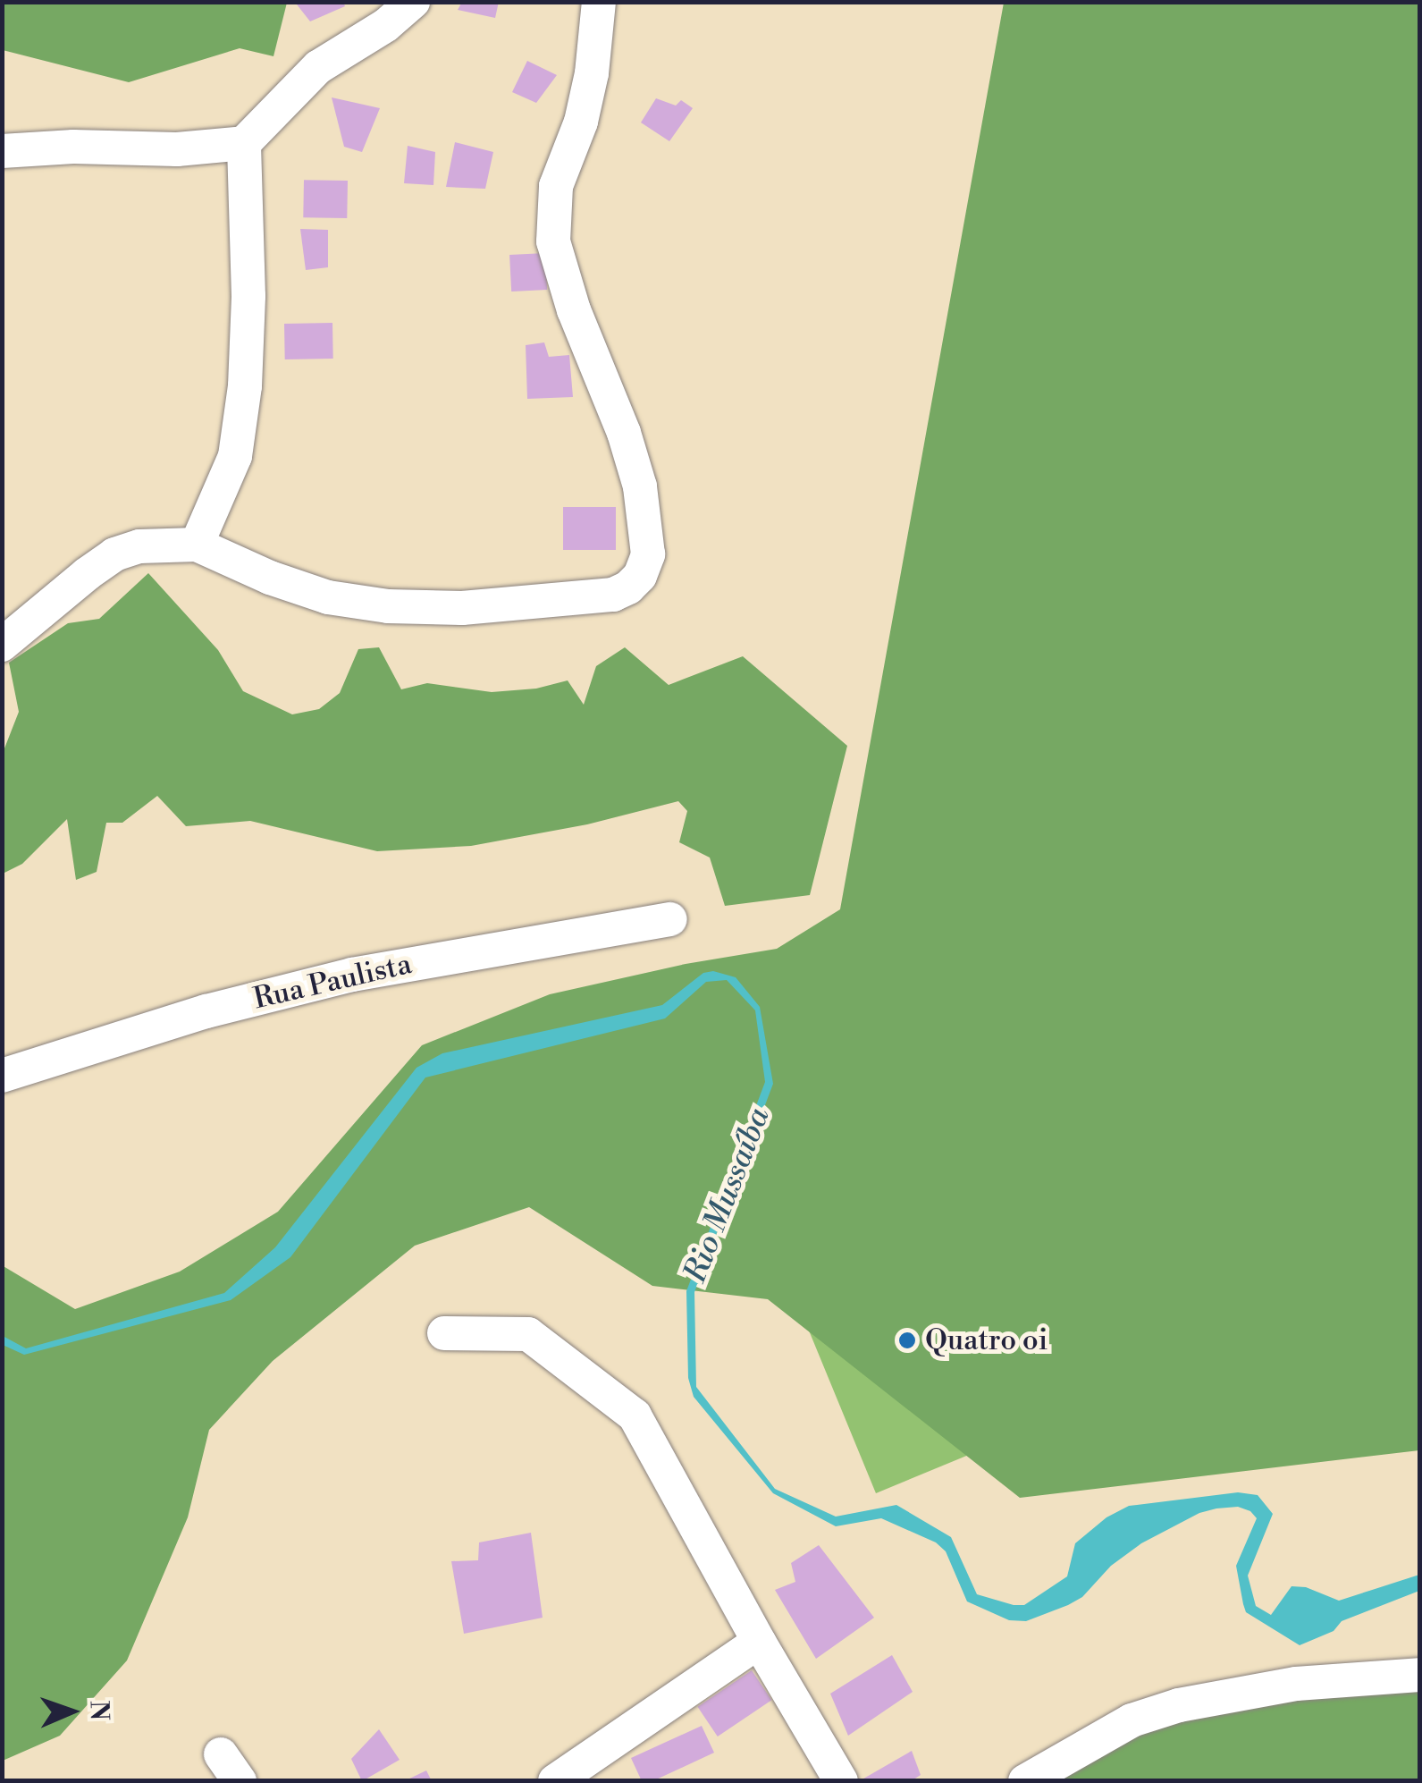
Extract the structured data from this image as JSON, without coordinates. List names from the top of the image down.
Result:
{
  "streets": {
    "street": ["Rua Paulista"]
  },
  "water": ["Rio Mussaíba"],
  "places": ["Quatro oi"],
  "north": "right"
}
